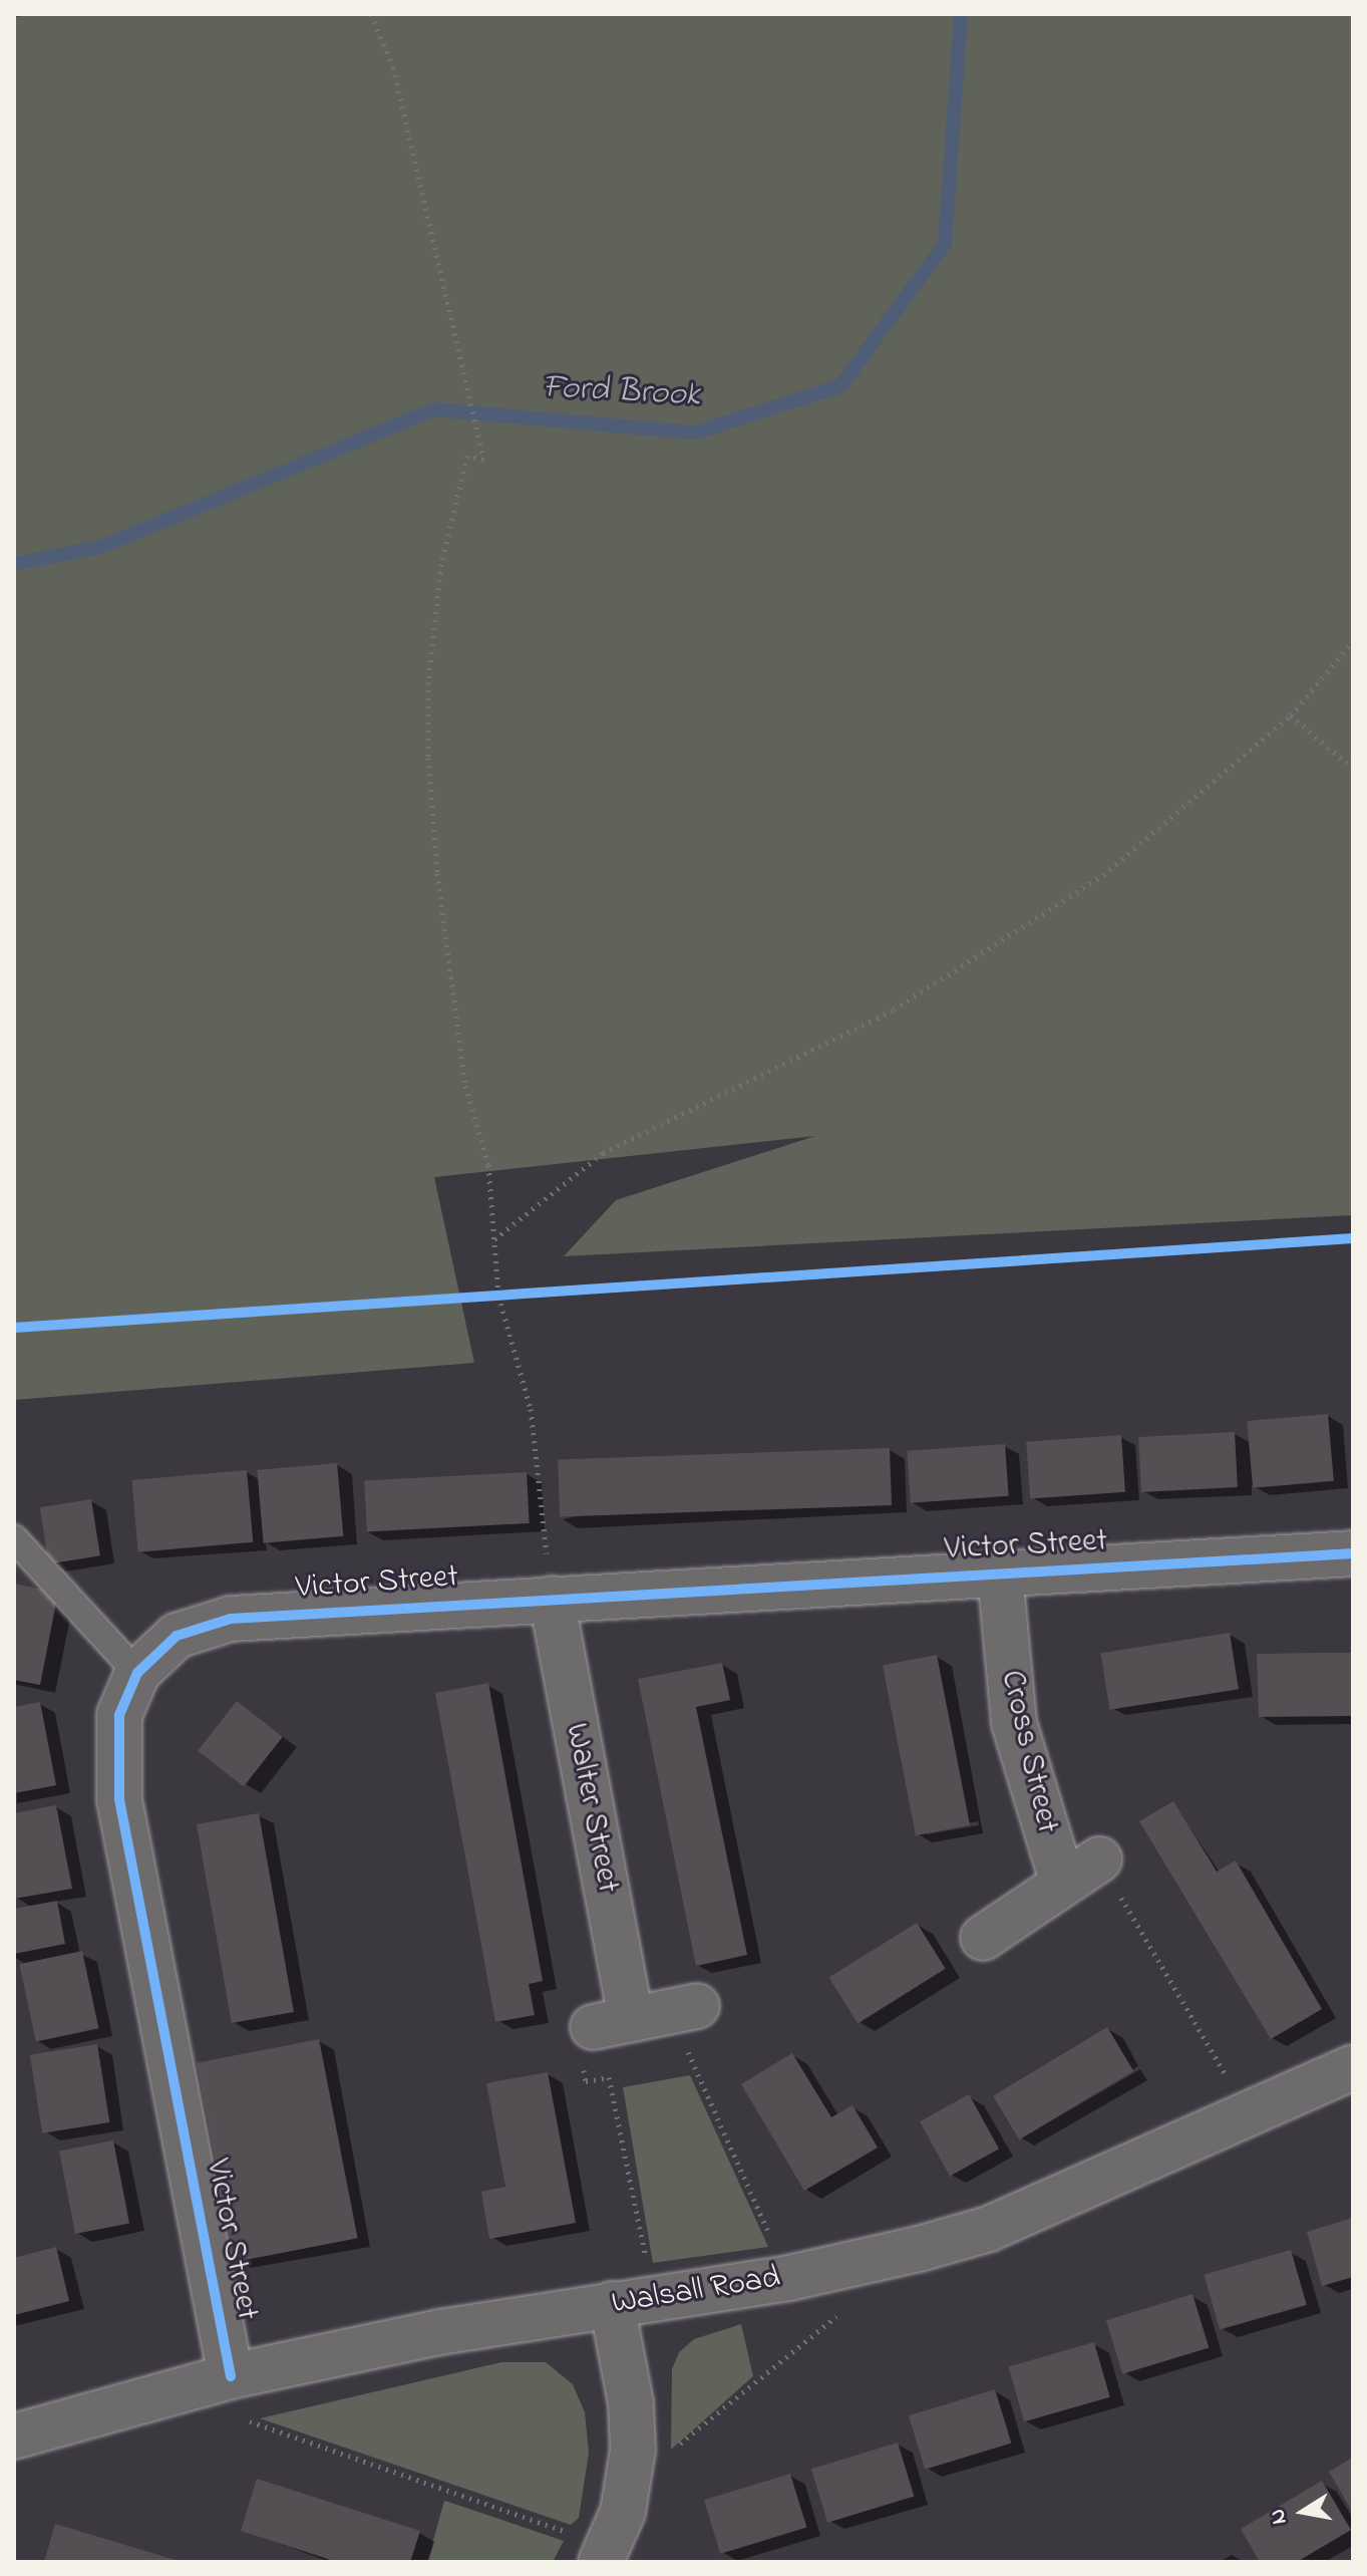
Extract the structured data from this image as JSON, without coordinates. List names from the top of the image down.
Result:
{
  "streets": {
    "street": [
      "Victor Street",
      "Cross Street",
      "Walter Street",
      "Walsall Road"
    ]
  },
  "crossings": [
    ["Victor Street", "Cross Street"],
    ["Victor Street", "Walter Street"],
    ["Victor Street", "Walsall Road"]
  ],
  "water": ["Ford Brook"],
  "north": "left"
}
